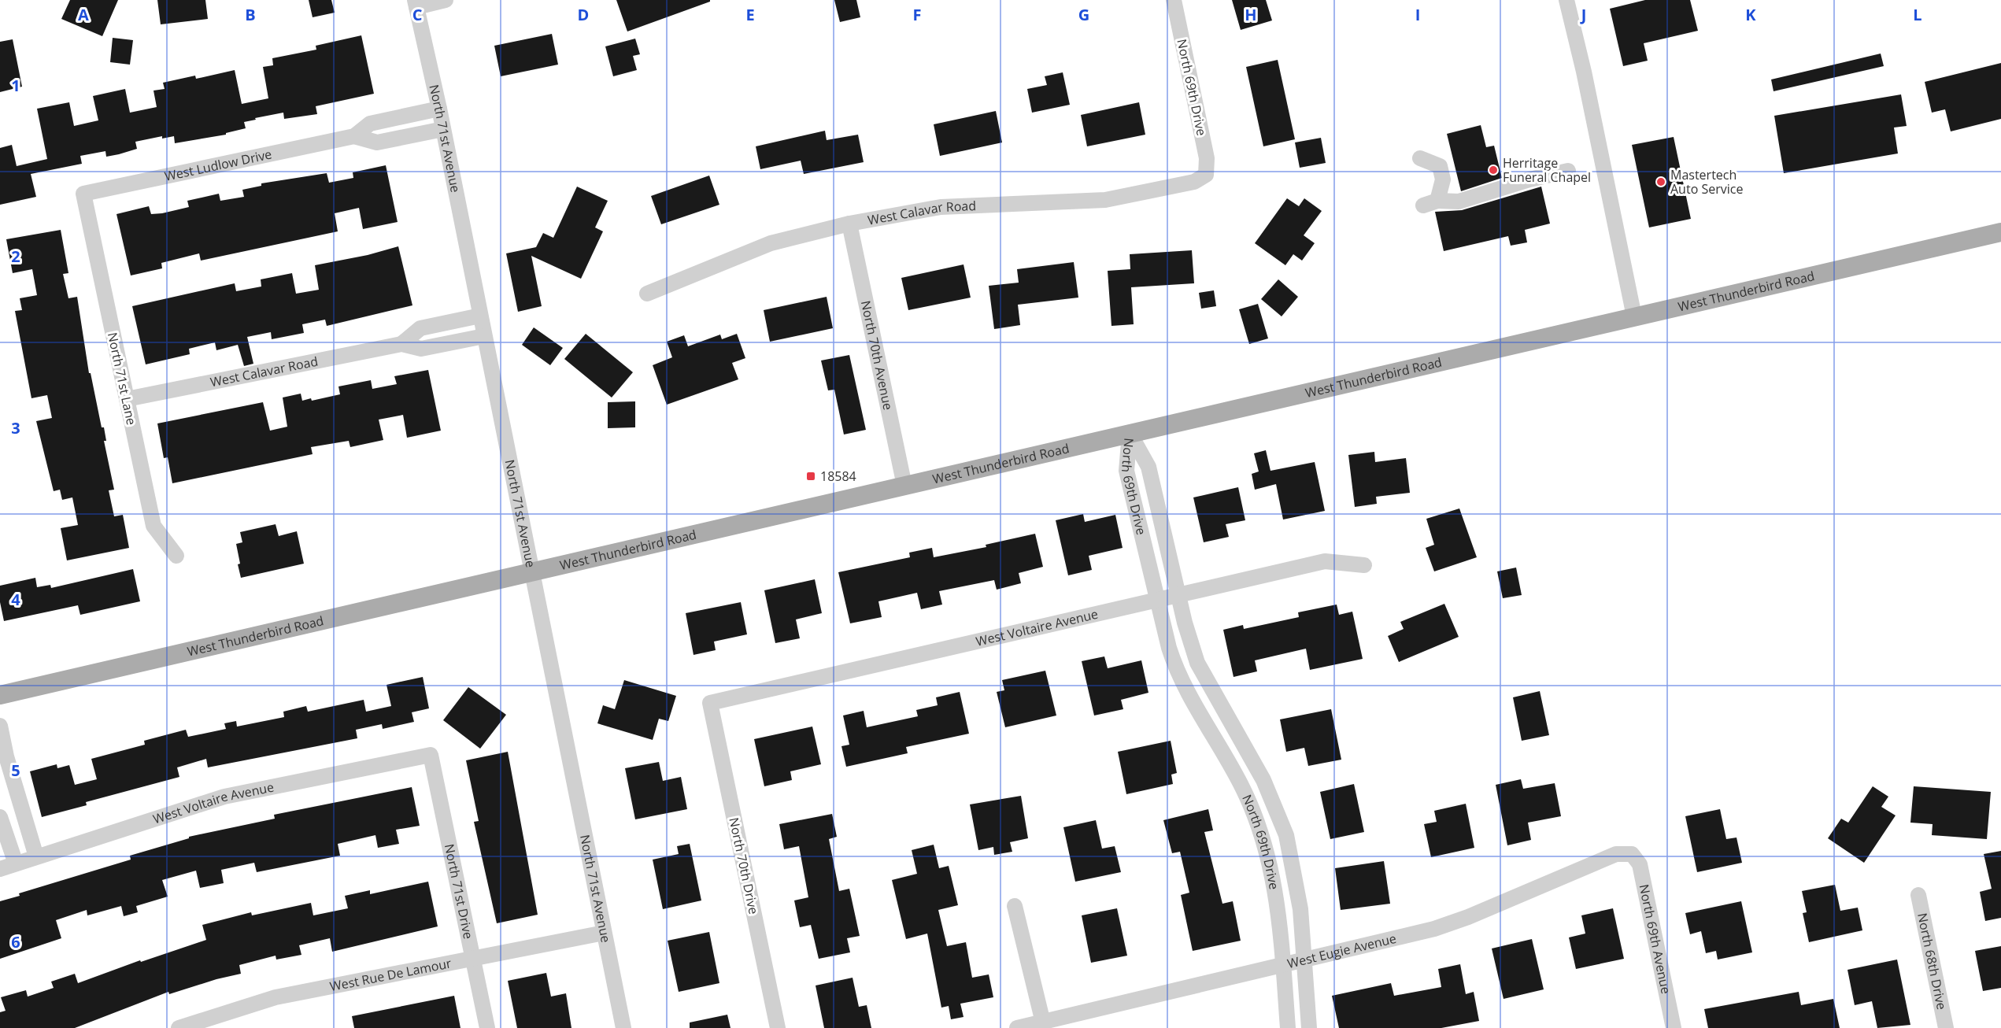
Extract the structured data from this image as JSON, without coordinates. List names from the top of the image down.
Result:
{
  "streets": {
    "main road": ["West Thunderbird Road"],
    "street": [
      "North 69th Drive",
      "North 71st Avenue",
      "West Ludlow Drive",
      "West Calavar Road",
      "North 70th Avenue",
      "North 71st Lane",
      "West Voltaire Avenue",
      "North 70th Drive",
      "North 71st Drive",
      "North 69th Avenue",
      "West Eugie Avenue",
      "North 68th Drive",
      "West Rue De Lamour"
    ]
  },
  "crossings": [
    ["North 69th Drive", "West Calavar Road"],
    ["North 69th Drive", "West Thunderbird Road"],
    ["North 69th Drive", "West Voltaire Avenue"],
    ["North 69th Drive", "West Eugie Avenue"],
    ["North 71st Avenue", "West Ludlow Drive"],
    ["North 71st Avenue", "West Calavar Road"],
    ["North 71st Avenue", "West Thunderbird Road"],
    ["North 71st Avenue", "West Rue De Lamour"],
    ["West Ludlow Drive", "North 71st Lane"],
    ["West Calavar Road", "North 70th Avenue"],
    ["West Calavar Road", "North 71st Lane"],
    ["West Thunderbird Road", "North 70th Avenue"],
    ["West Voltaire Avenue", "North 70th Drive"],
    ["West Voltaire Avenue", "North 71st Drive"],
    ["North 71st Drive", "West Rue De Lamour"],
    ["North 69th Avenue", "West Eugie Avenue"]
  ],
  "places": {
    "other": ["Herritage Funeral Chapel", "Mastertech Auto Service"],
    "transit": ["18584"]
  },
  "grid": {
    "columns": [
      "A",
      "B",
      "C",
      "D",
      "E",
      "F",
      "G",
      "H",
      "I",
      "J",
      "K",
      "L"
    ],
    "rows": [
      "1",
      "2",
      "3",
      "4",
      "5",
      "6"
    ]
  }
}
